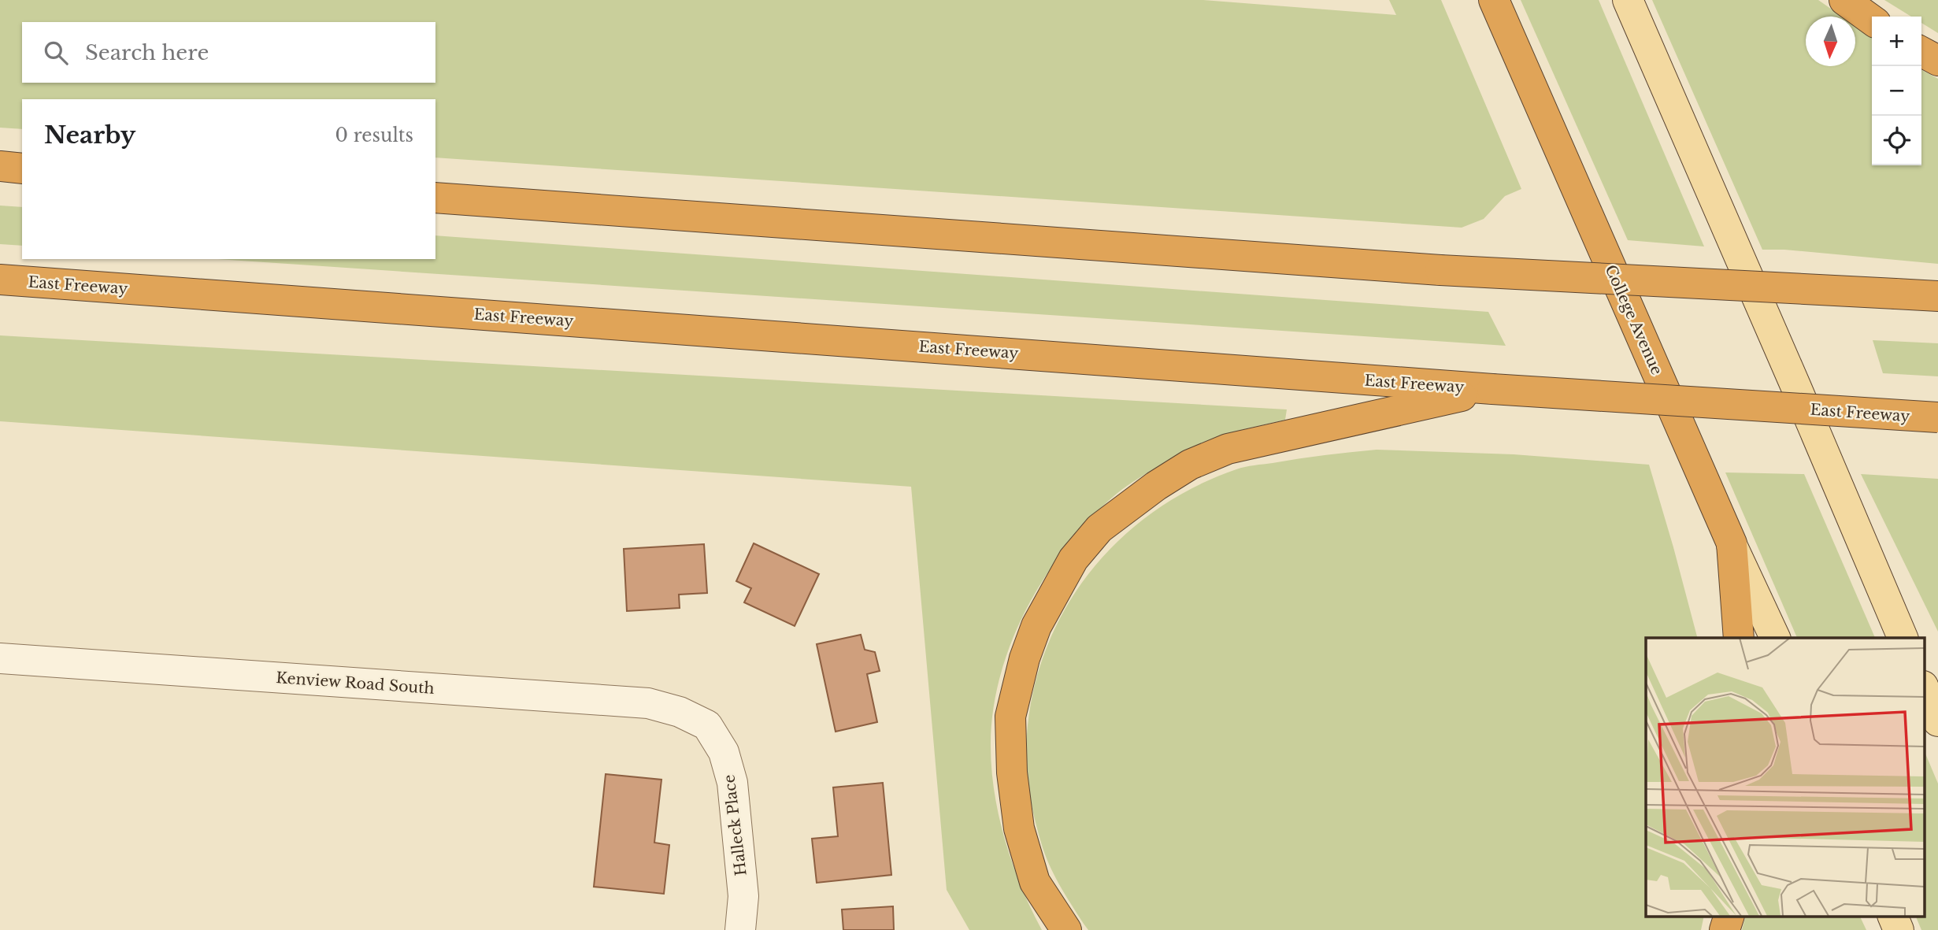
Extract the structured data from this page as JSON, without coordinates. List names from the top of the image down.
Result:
{
  "streets": {
    "highway": ["East Freeway", "College Avenue"],
    "street": ["Kenview Road South", "Halleck Place"]
  },
  "crossings": [
    ["Kenview Road South", "Halleck Place"]
  ],
  "north": "bottom",
  "page": {
    "map_buttons": ["+", "−"],
    "search": "Search here",
    "heading": ["Nearby", "0 results"]
  }
}
